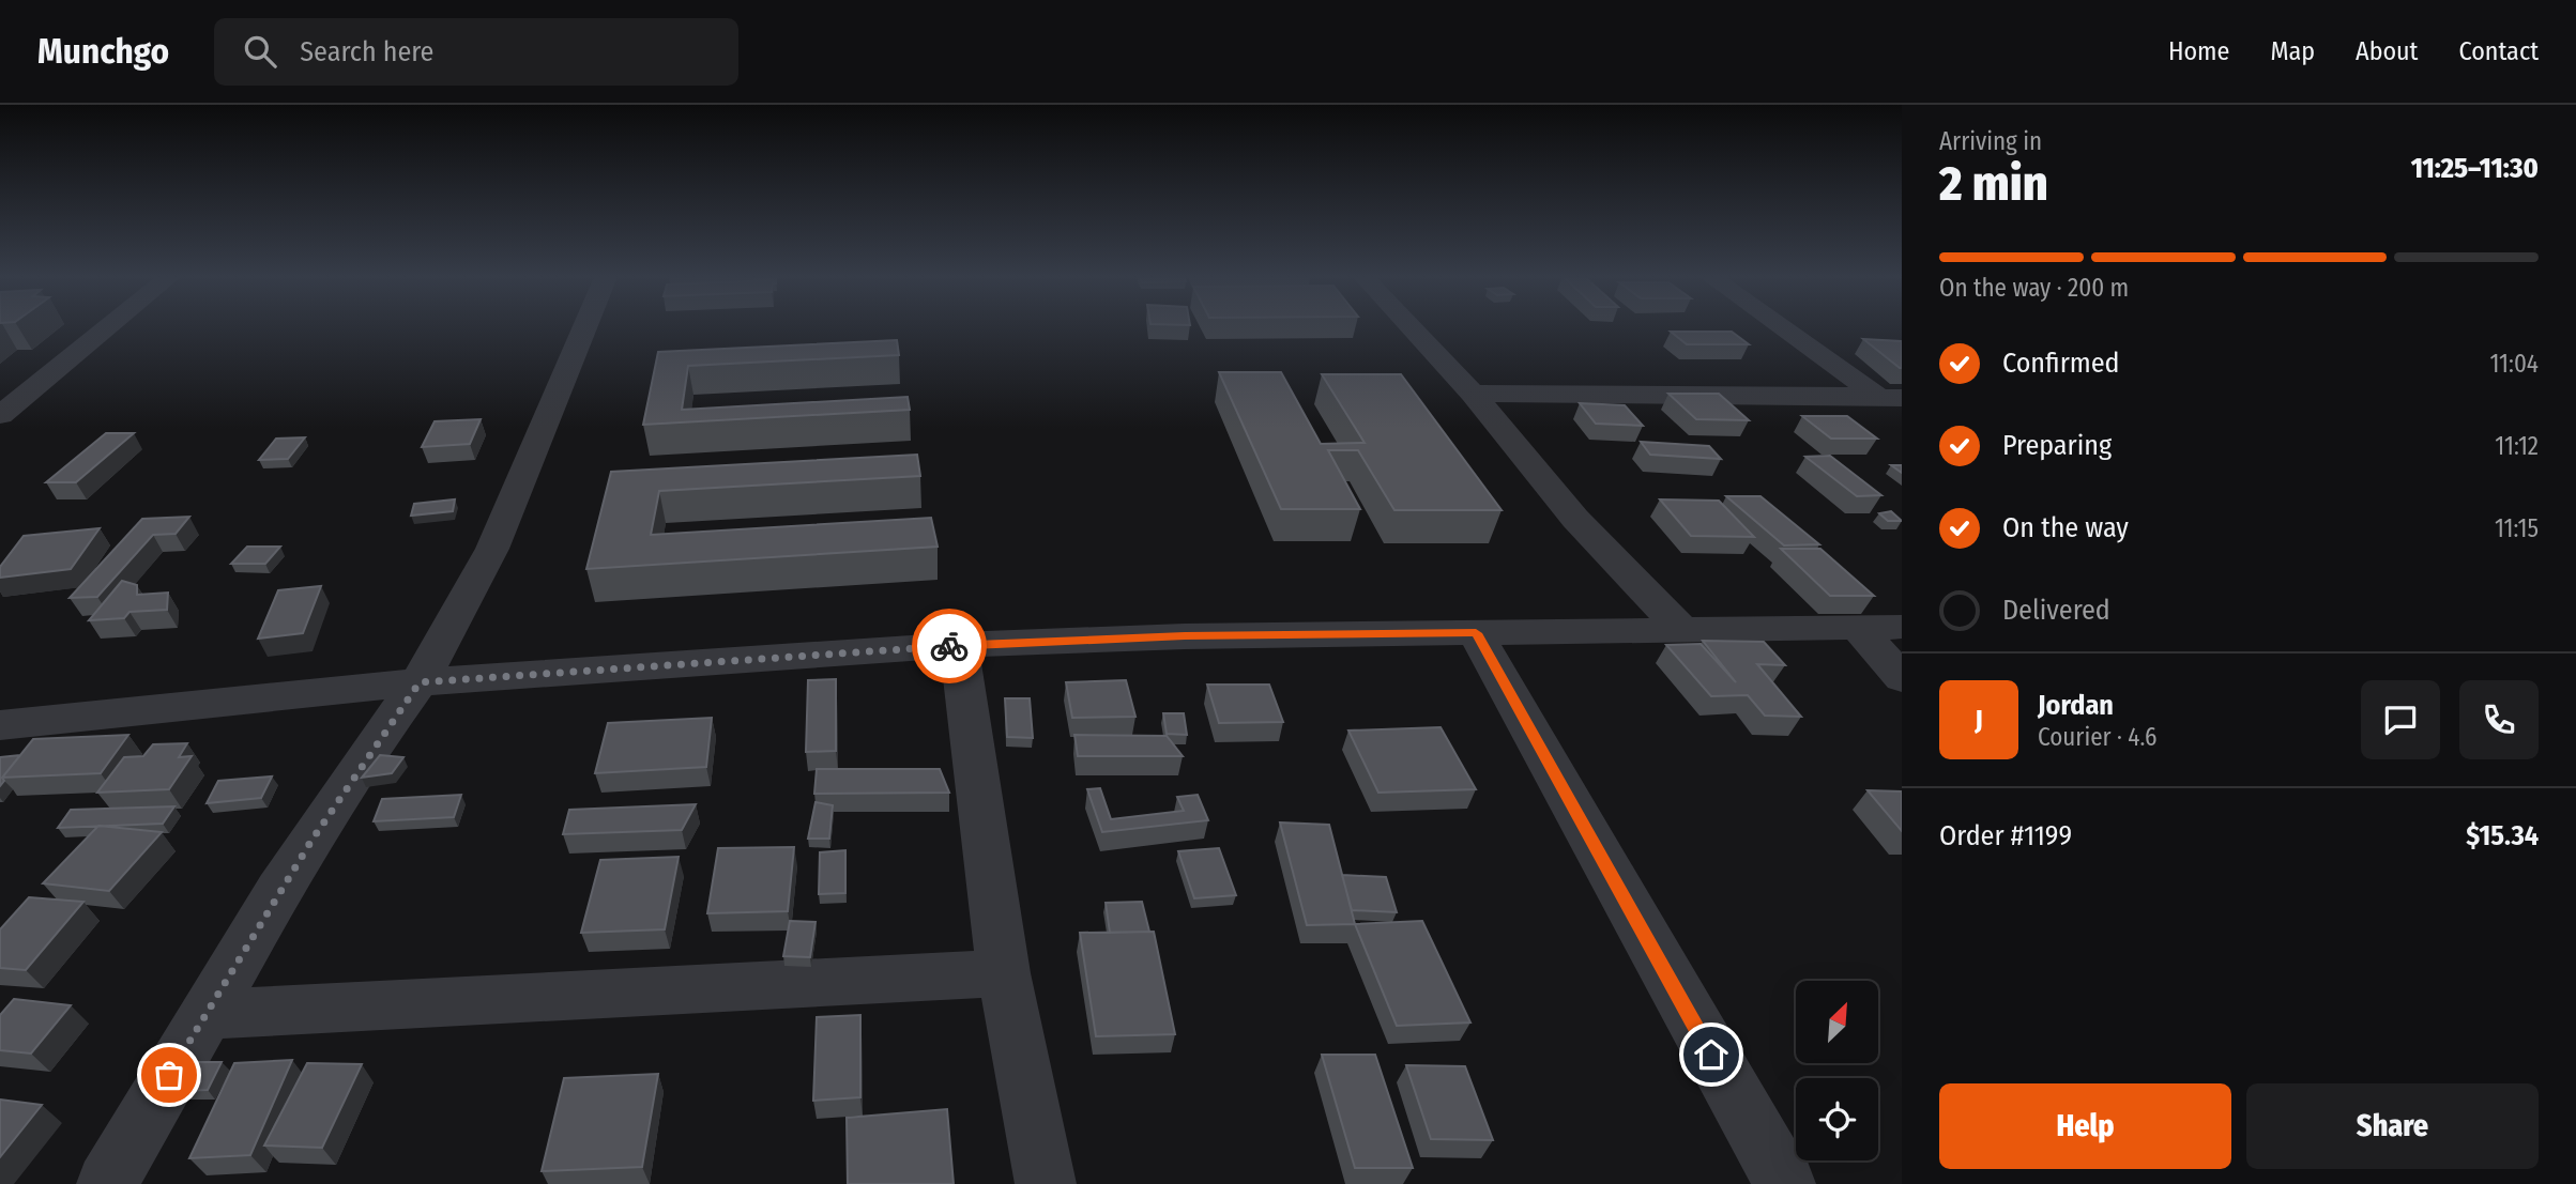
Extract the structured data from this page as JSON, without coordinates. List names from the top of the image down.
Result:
{
  "north": "top right",
  "page": {
    "header": "Munchgo",
    "search": "Search here",
    "nav": [
      "Home",
      "Map",
      "About",
      "Contact"
    ],
    "heading": ["2 min", "Arriving in", "11:25–11:30"],
    "panel": [
      "Jordan",
      "Courier · 4.6",
      "Order #1199",
      "$15.34"
    ],
    "bar": "On the way · 200 m",
    "list": [
      ["Confirmed", "11:04"],
      ["Preparing", "11:12"],
      ["On the way", "11:15"],
      "Delivered"
    ],
    "round": "J",
    "buttons": ["Help", "Share"]
  }
}
